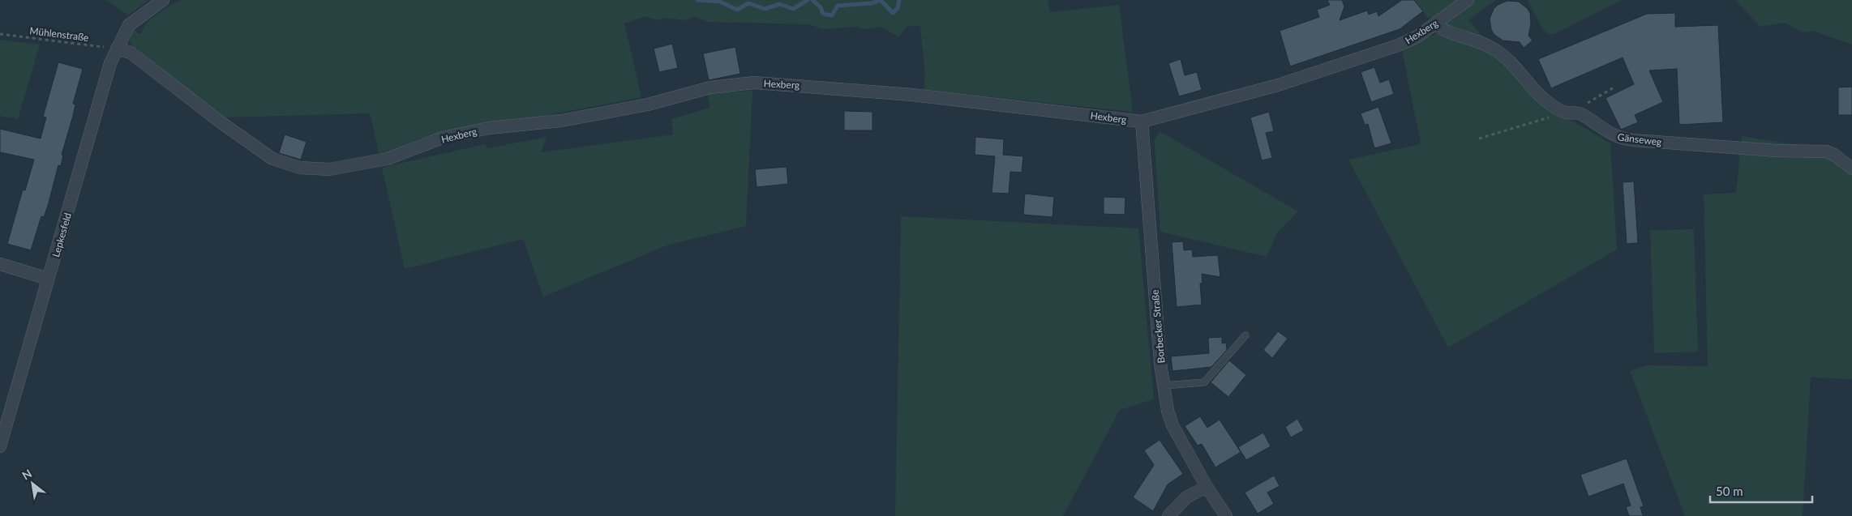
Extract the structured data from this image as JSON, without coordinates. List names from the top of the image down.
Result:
{
  "streets": {
    "street": [
      "Hexberg",
      "Gänseweg",
      "Lepkesfeld",
      "Borbecker Straße"
    ],
    "path": ["Mühlenstraße"]
  },
  "crossings": [
    ["Hexberg", "Mühlenstraße"],
    ["Hexberg", "Gänseweg"],
    ["Hexberg", "Lepkesfeld"],
    ["Hexberg", "Borbecker Straße"],
    ["Mühlenstraße", "Lepkesfeld"]
  ],
  "scale_bar": "50 m",
  "north": "top left"
}
